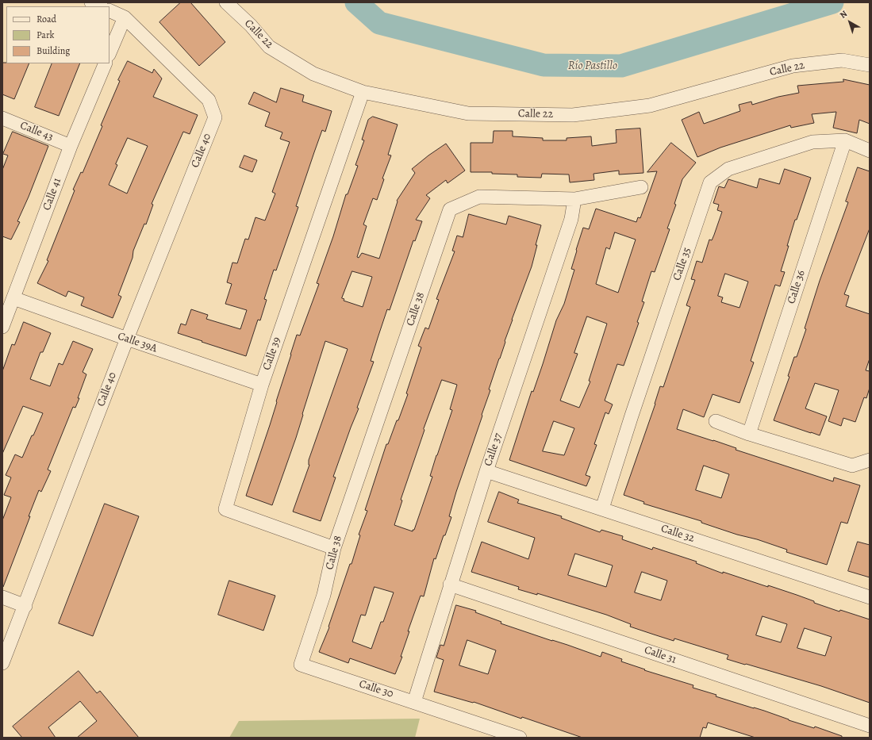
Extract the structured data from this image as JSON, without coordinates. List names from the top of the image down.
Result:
{
  "streets": {
    "street": [
      "Calle 22",
      "Calle 43",
      "Calle 40",
      "Calle 41",
      "Calle 35",
      "Calle 36",
      "Calle 38",
      "Calle 39A",
      "Calle 39",
      "Calle 37",
      "Calle 32",
      "Calle 31",
      "Calle 30"
    ]
  },
  "crossings": [
    ["Calle 22", "Calle 39"],
    ["Calle 43", "Calle 41"],
    ["Calle 40", "Calle 39A"],
    ["Calle 41", "Calle 39A"],
    ["Calle 35", "Calle 36"],
    ["Calle 35", "Calle 32"],
    ["Calle 38", "Calle 39"],
    ["Calle 38", "Calle 37"],
    ["Calle 38", "Calle 30"],
    ["Calle 39A", "Calle 39"],
    ["Calle 37", "Calle 32"],
    ["Calle 37", "Calle 31"],
    ["Calle 37", "Calle 30"]
  ],
  "water": ["Río Pastillo"],
  "legend": ["Road", "Park", "Building"],
  "north": "top left"
}
